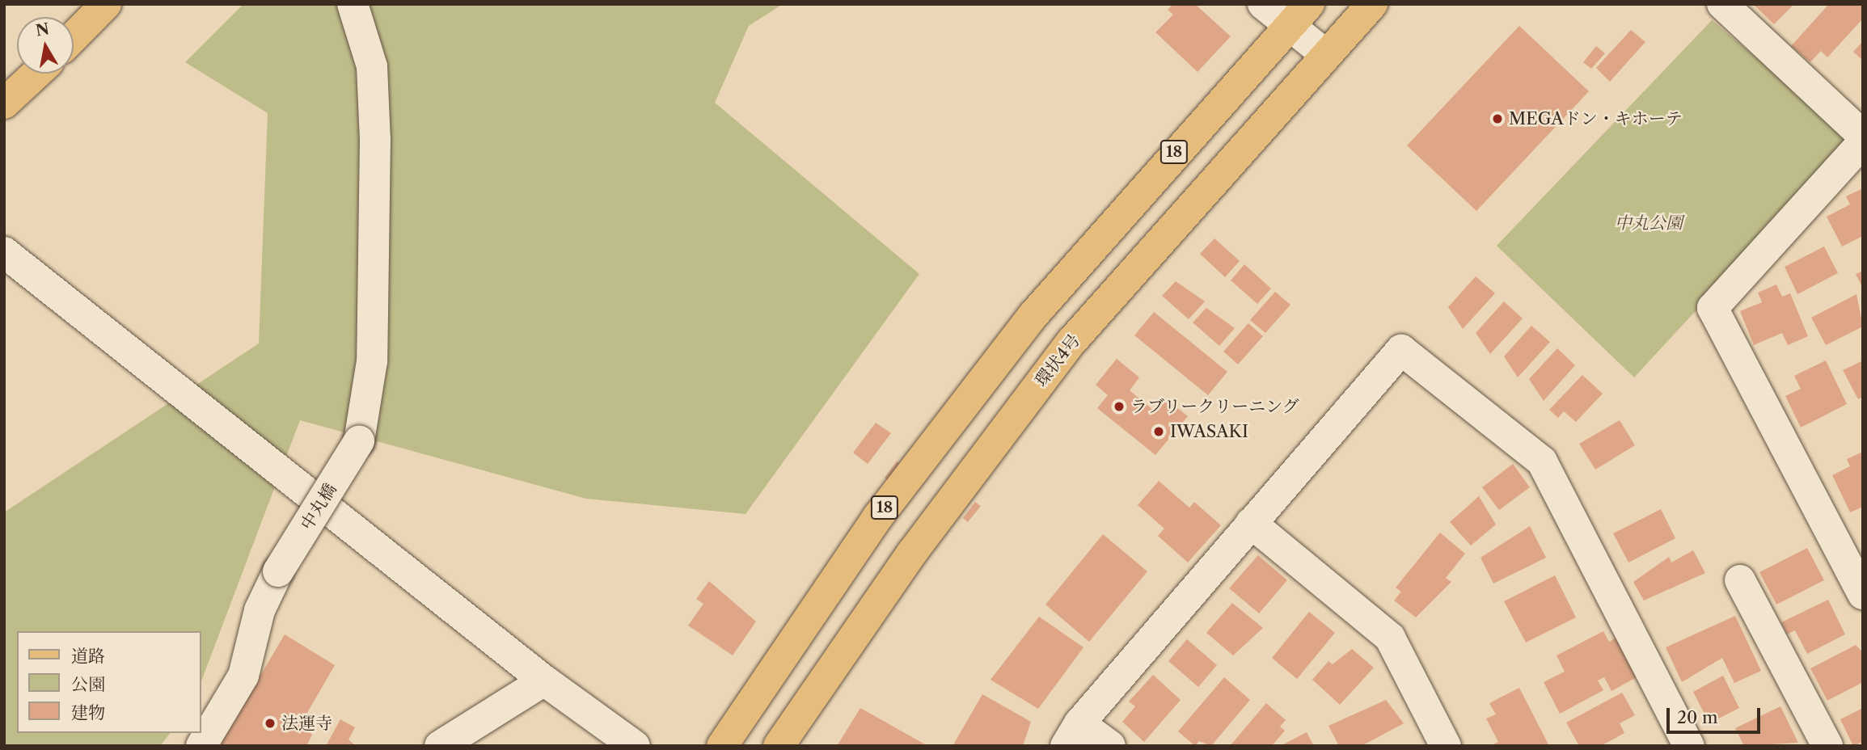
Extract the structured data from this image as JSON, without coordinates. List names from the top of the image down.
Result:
{
  "streets": {
    "main road": ["18", "環状4号"],
    "street": ["中丸橋"]
  },
  "parks": ["中丸公園"],
  "places": [
    "MEGAドン・キホーテ",
    "ラブリークリーニング",
    "IWASAKI",
    "法運寺"
  ],
  "legend": ["道路", "公園", "建物"],
  "scale_bar": "20 m",
  "north": "top"
}
